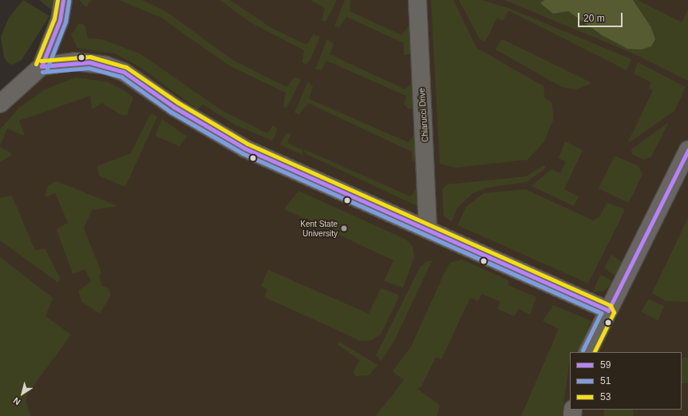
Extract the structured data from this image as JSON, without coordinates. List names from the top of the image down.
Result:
{
  "streets": {
    "street": ["Chiarucci Drive"]
  },
  "places": ["Kent State University"],
  "lines": ["transit line 59", "transit line 53", "transit line 51"],
  "legend": ["59", "51", "53"],
  "scale_bar": "20 m",
  "north": "bottom left"
}
